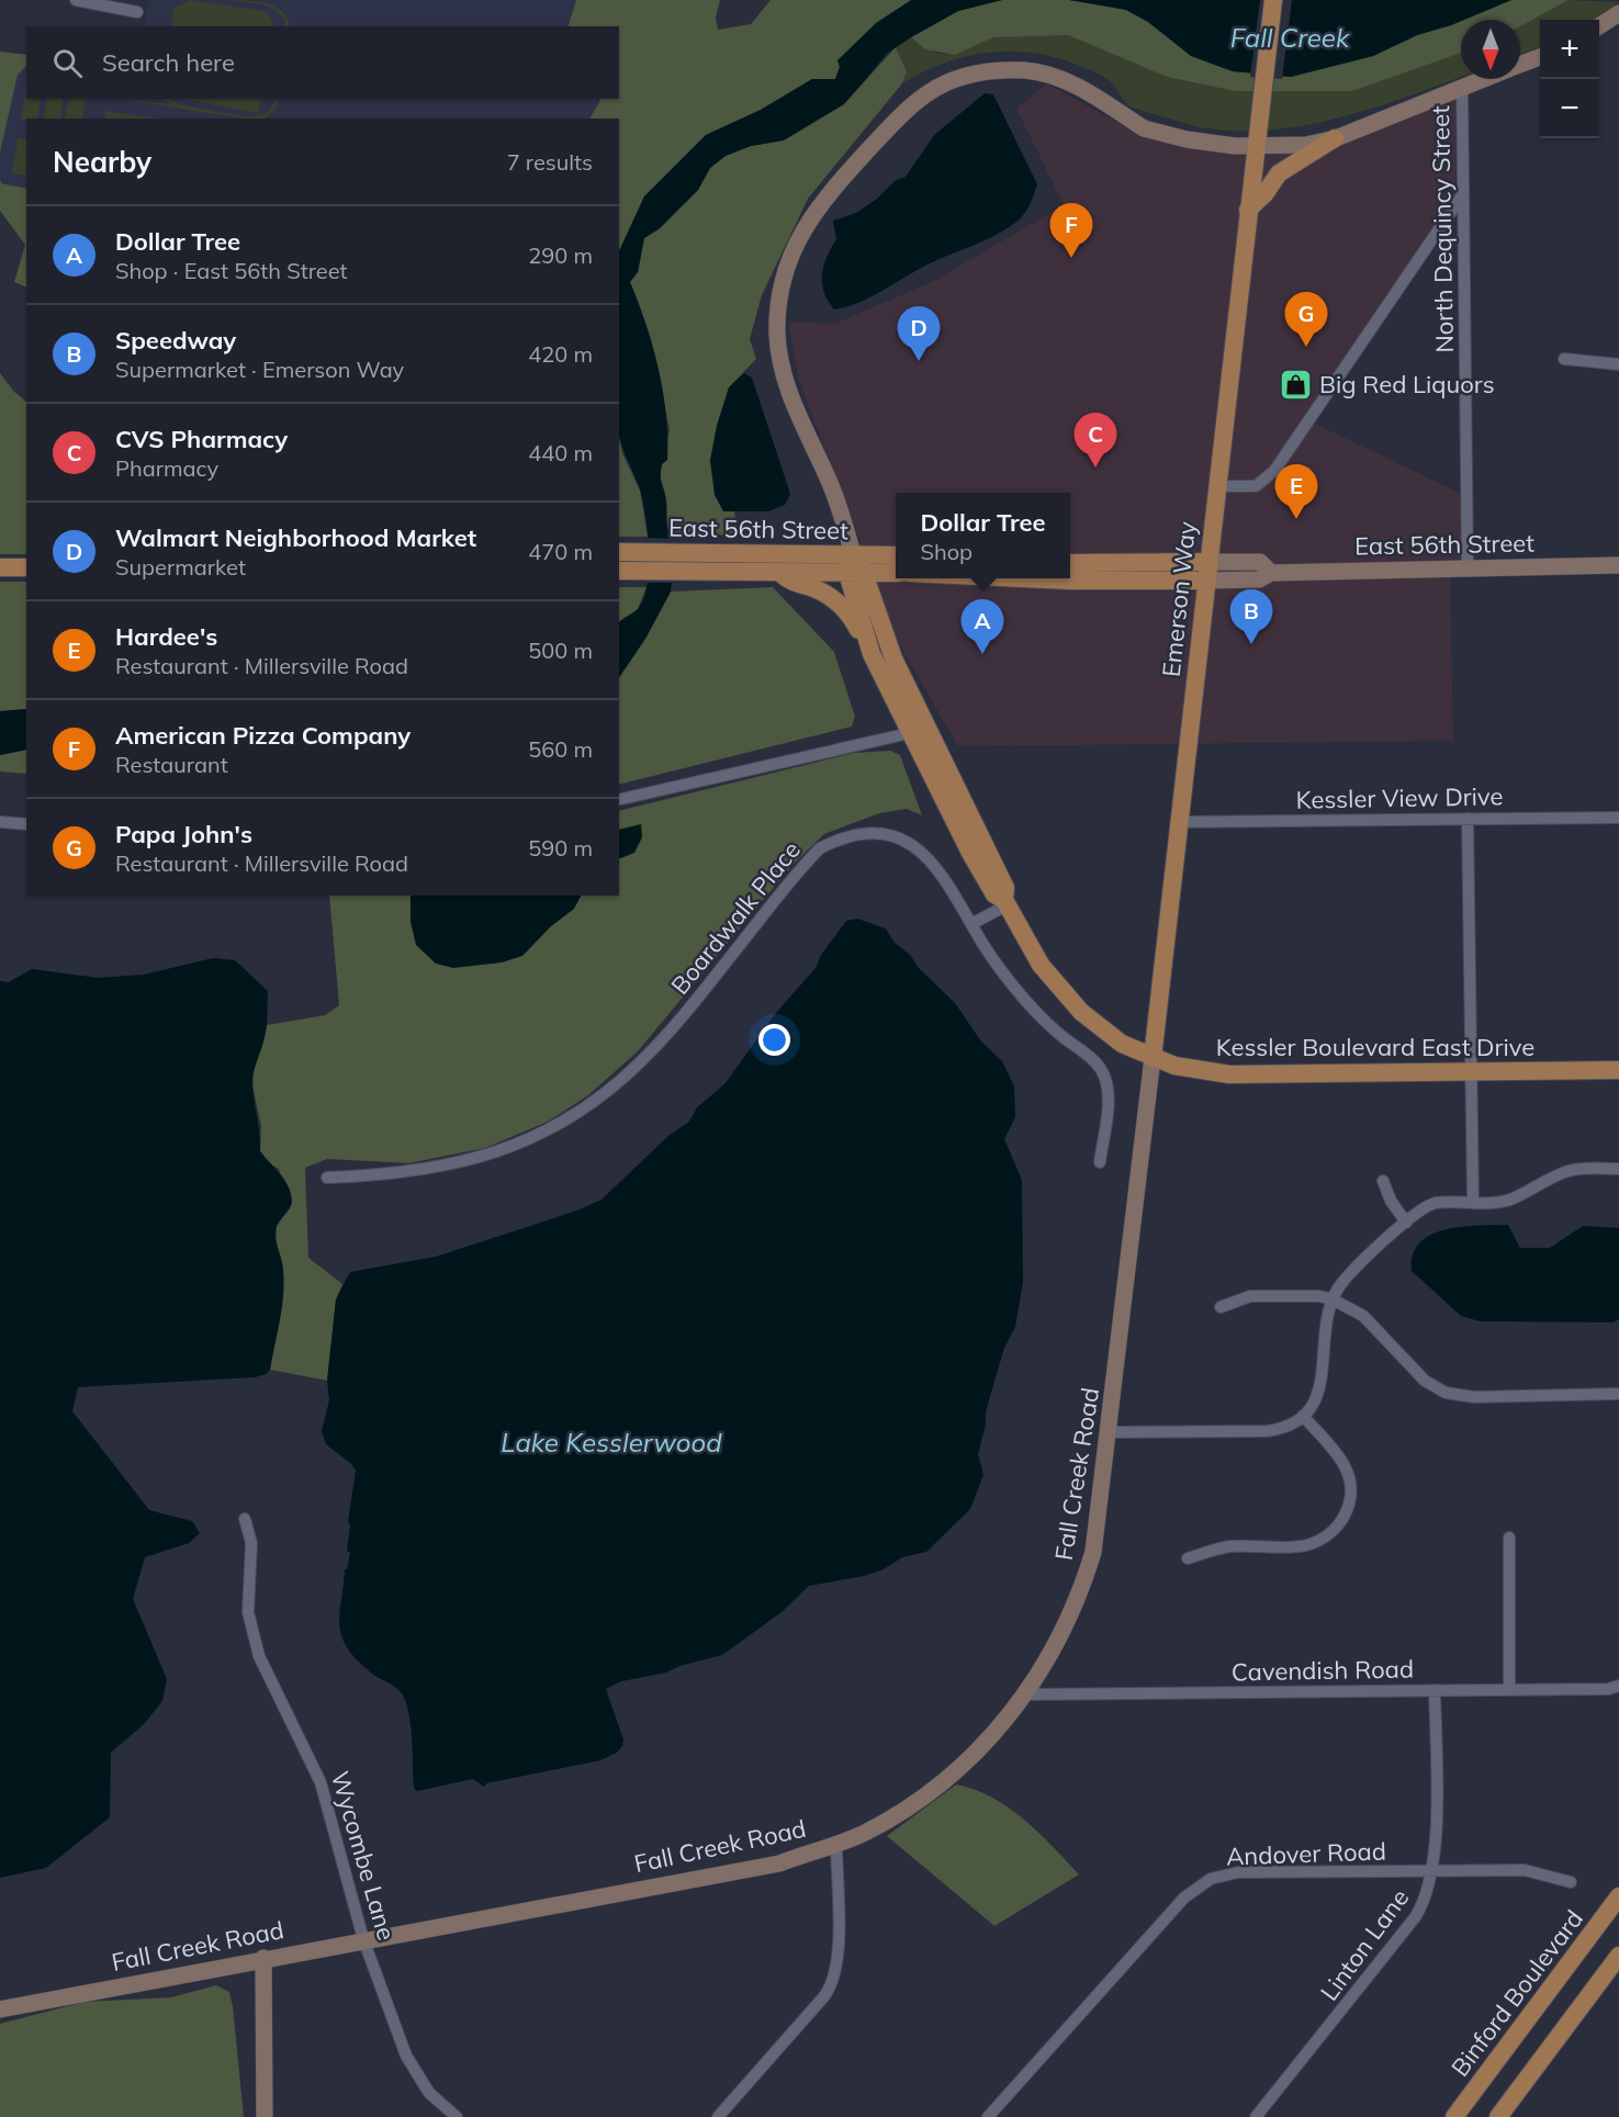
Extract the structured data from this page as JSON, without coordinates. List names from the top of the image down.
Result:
{
  "streets": {
    "main road": [
      "East 56th Street",
      "Emerson Way",
      "Kessler Boulevard East Drive",
      "Fall Creek Road",
      "Binford Boulevard"
    ],
    "street": [
      "North Dequincy Street",
      "Kessler View Drive",
      "Boardwalk Place",
      "Cavendish Road",
      "Andover Road",
      "Wycombe Lane",
      "Linton Lane"
    ]
  },
  "crossings": [
    ["North Dequincy Street", "East 56th Street"],
    ["East 56th Street", "Emerson Way"],
    ["East 56th Street", "Kessler Boulevard East Drive"],
    ["Emerson Way", "Kessler View Drive"],
    ["Emerson Way", "Kessler Boulevard East Drive"],
    ["Emerson Way", "Fall Creek Road"],
    ["Kessler Boulevard East Drive", "Fall Creek Road"],
    ["Fall Creek Road", "Cavendish Road"],
    ["Fall Creek Road", "Wycombe Lane"],
    ["Cavendish Road", "Linton Lane"],
    ["Andover Road", "Linton Lane"]
  ],
  "water": ["Fall Creek", "Lake Kesslerwood"],
  "places": {
    "shop": ["Big Red Liquors"]
  },
  "north": "bottom",
  "page": {
    "map_buttons": ["+", "−"],
    "search": "Search here",
    "heading": ["Nearby", "7 results"],
    "pins": [
      "F",
      "G",
      "D",
      "C",
      "E",
      "B",
      "A"
    ],
    "list": [
      {
        "mark": "A",
        "name": "Dollar Tree",
        "note": "Shop · East 56th Street",
        "value": "290 m"
      },
      {
        "mark": "B",
        "name": "Speedway",
        "note": "Supermarket · Emerson Way",
        "value": "420 m"
      },
      {
        "mark": "C",
        "name": "CVS Pharmacy",
        "note": "Pharmacy",
        "value": "440 m"
      },
      {
        "mark": "D",
        "name": "Walmart Neighborhood Market",
        "note": "Supermarket",
        "value": "470 m"
      },
      {
        "mark": "E",
        "name": "Hardee's",
        "note": "Restaurant · Millersville Road",
        "value": "500 m"
      },
      {
        "mark": "F",
        "name": "American Pizza Company",
        "note": "Restaurant",
        "value": "560 m"
      },
      {
        "mark": "G",
        "name": "Papa John's",
        "note": "Restaurant · Millersville Road",
        "value": "590 m"
      }
    ],
    "popup": ["Dollar Tree", "Shop"]
  }
}
